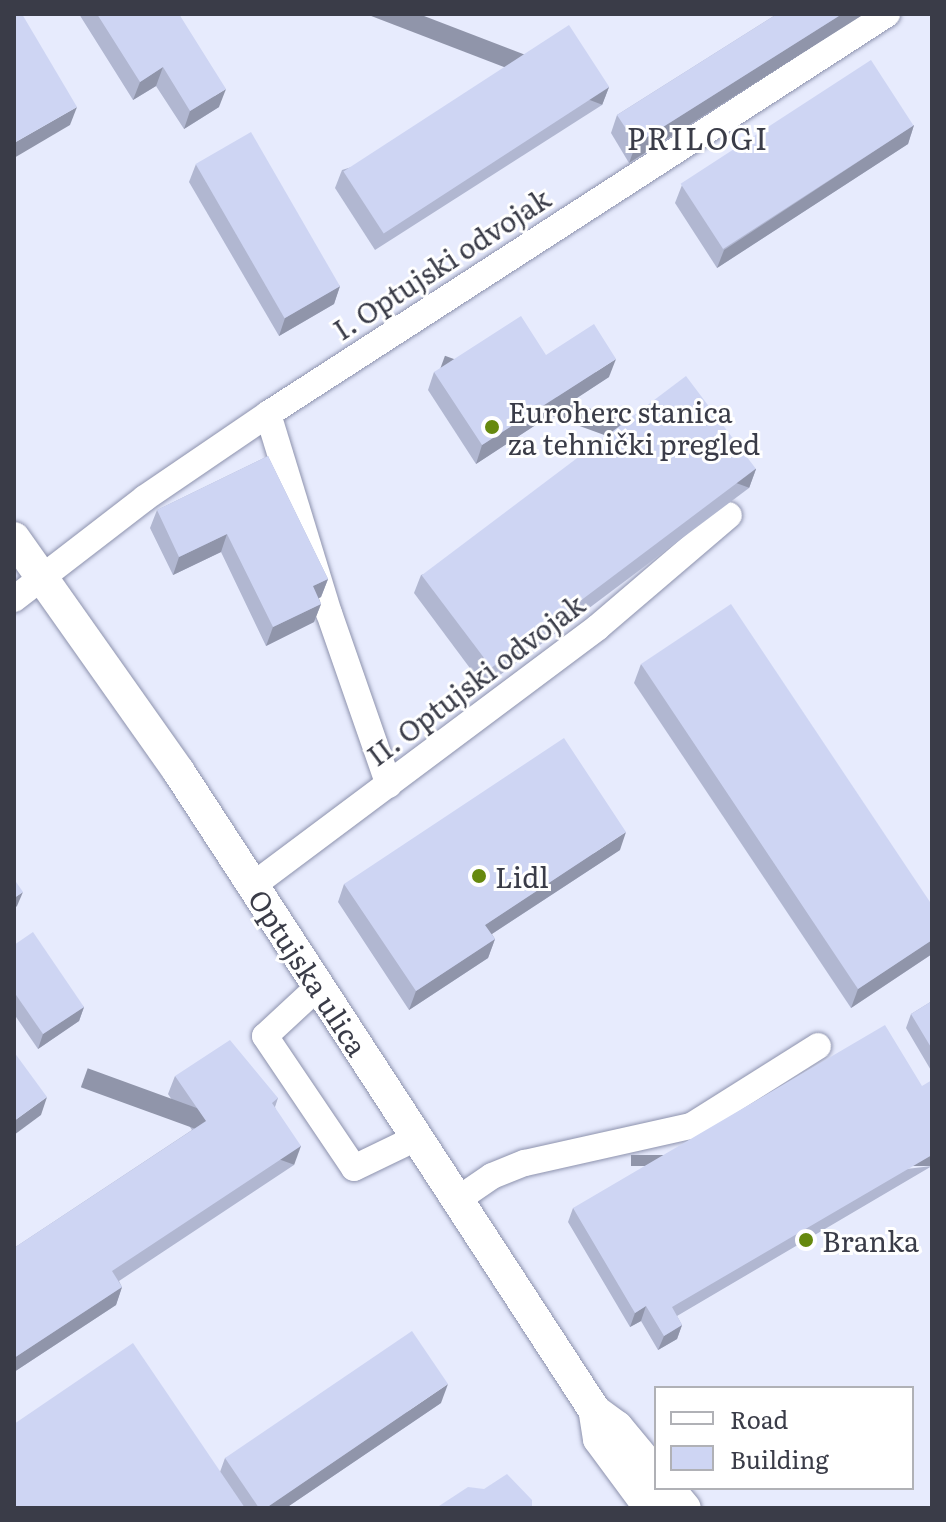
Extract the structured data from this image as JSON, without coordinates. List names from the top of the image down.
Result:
{
  "streets": {
    "main road": ["Optujska ulica"],
    "street": ["I. Optujski odvojak", "II. Optujski odvojak"]
  },
  "crossings": [
    ["I. Optujski odvojak", "Optujska ulica"],
    ["II. Optujski odvojak", "Optujska ulica"]
  ],
  "districts": ["PRILOGI"],
  "places": ["Euroherc stanica za tehnički pregled", "Lidl", "Branka"],
  "legend": ["Road", "Building"]
}
